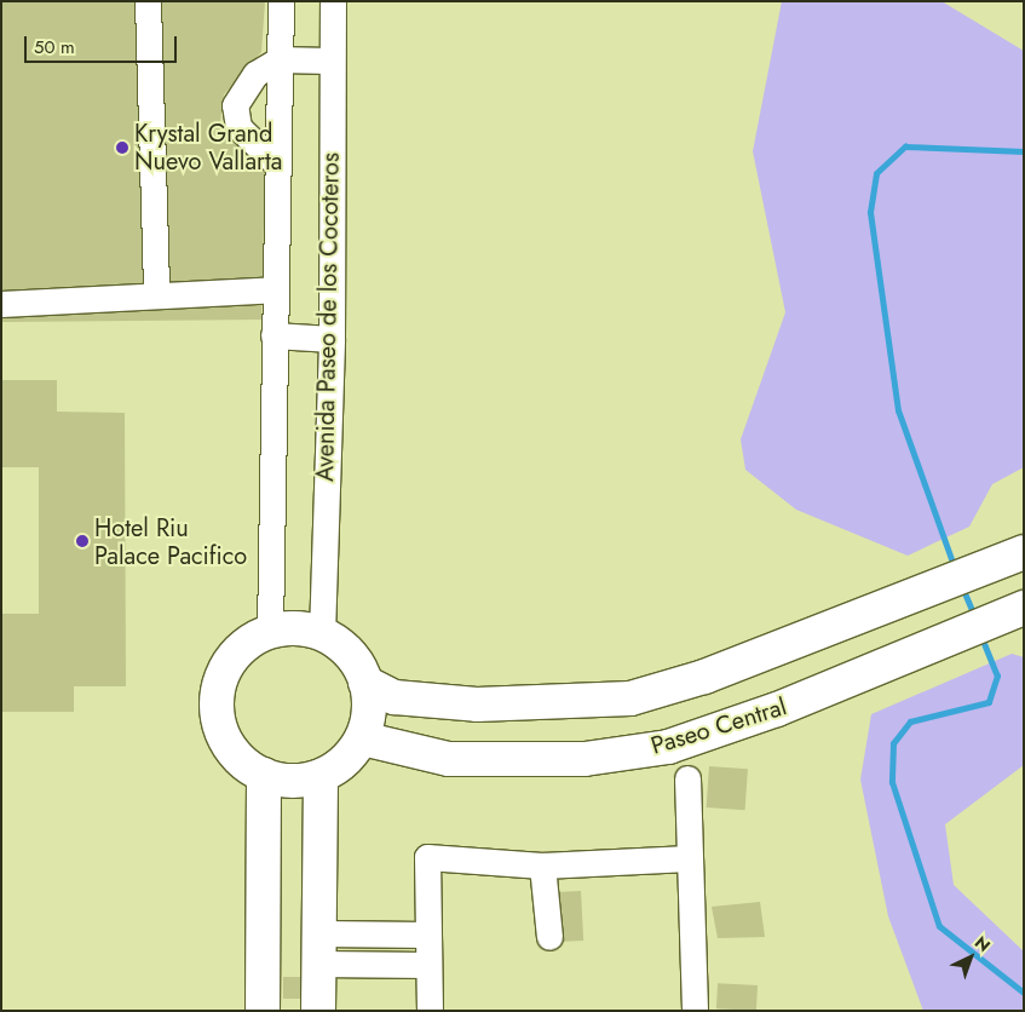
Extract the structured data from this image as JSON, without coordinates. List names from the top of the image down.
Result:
{
  "streets": {
    "main road": ["Paseo Central"],
    "street": ["Avenida Paseo de los Cocoteros"]
  },
  "crossings": [
    ["Avenida Paseo de los Cocoteros", "Paseo Central"]
  ],
  "places": ["Krystal Grand Nuevo Vallarta", "Hotel Riu Palace Pacifico"],
  "scale_bar": "50 m",
  "north": "top right"
}
